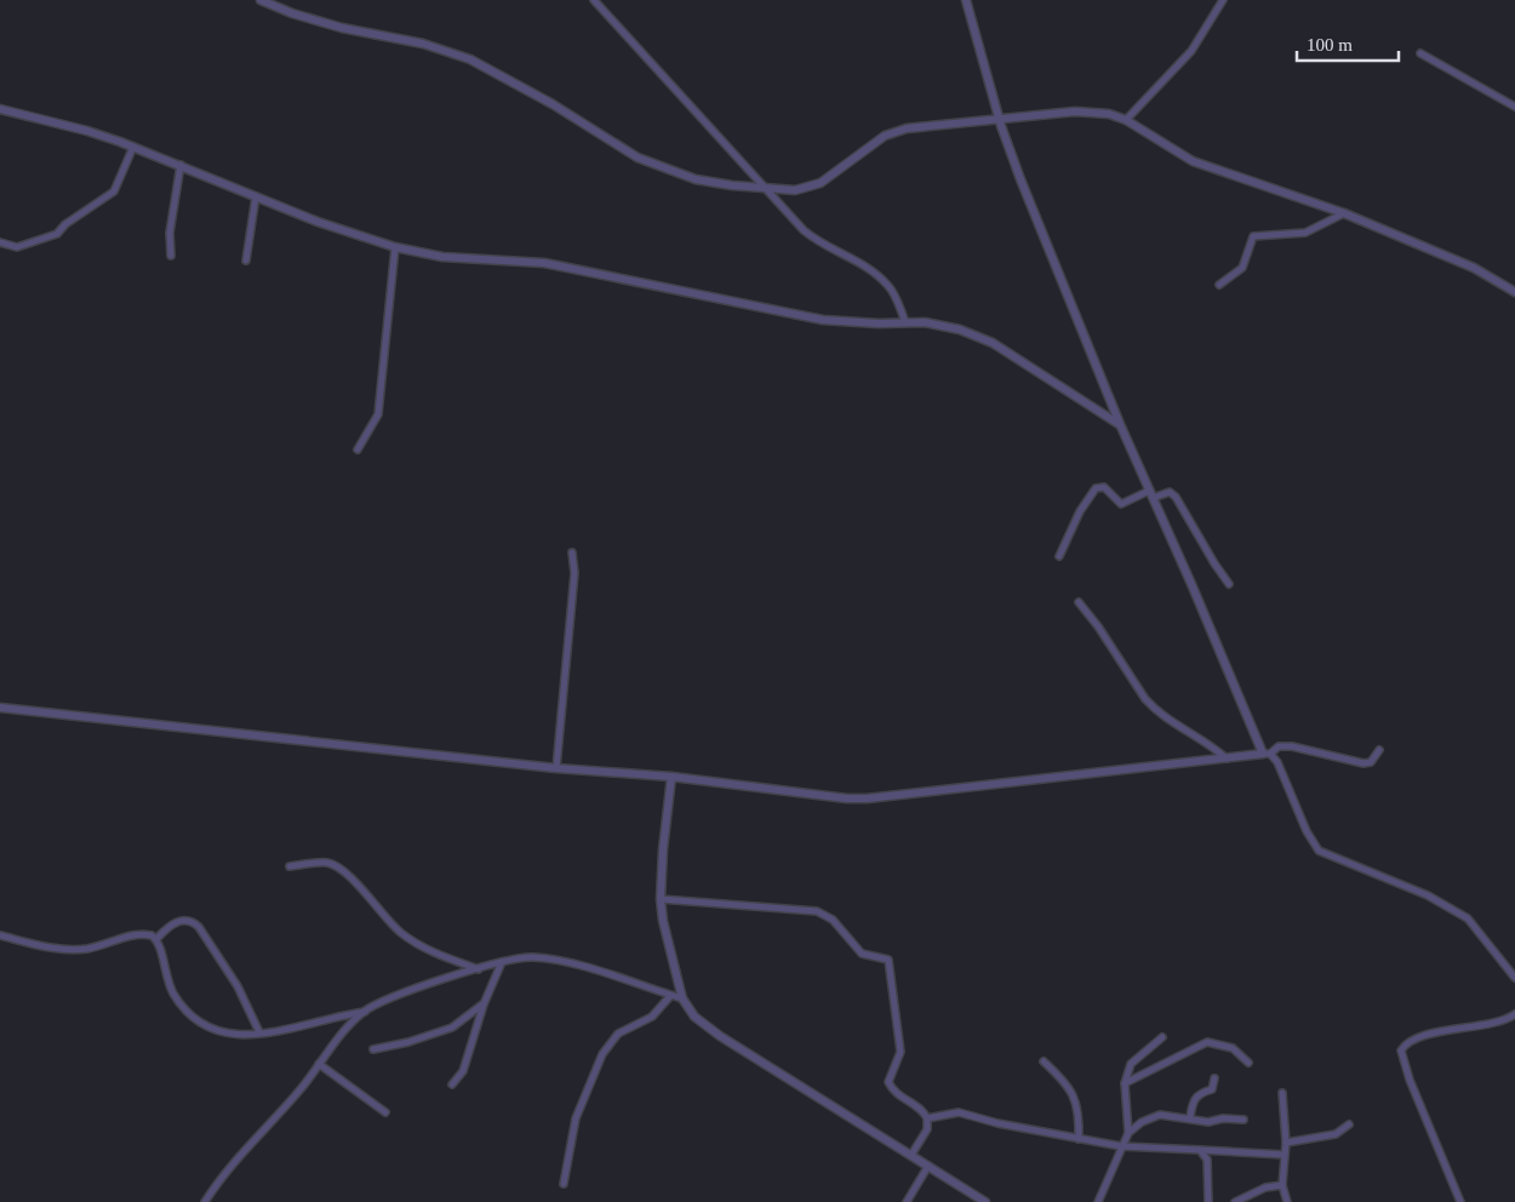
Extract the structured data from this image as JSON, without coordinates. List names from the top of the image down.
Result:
{
  "scale_bar": "100 m"
}
